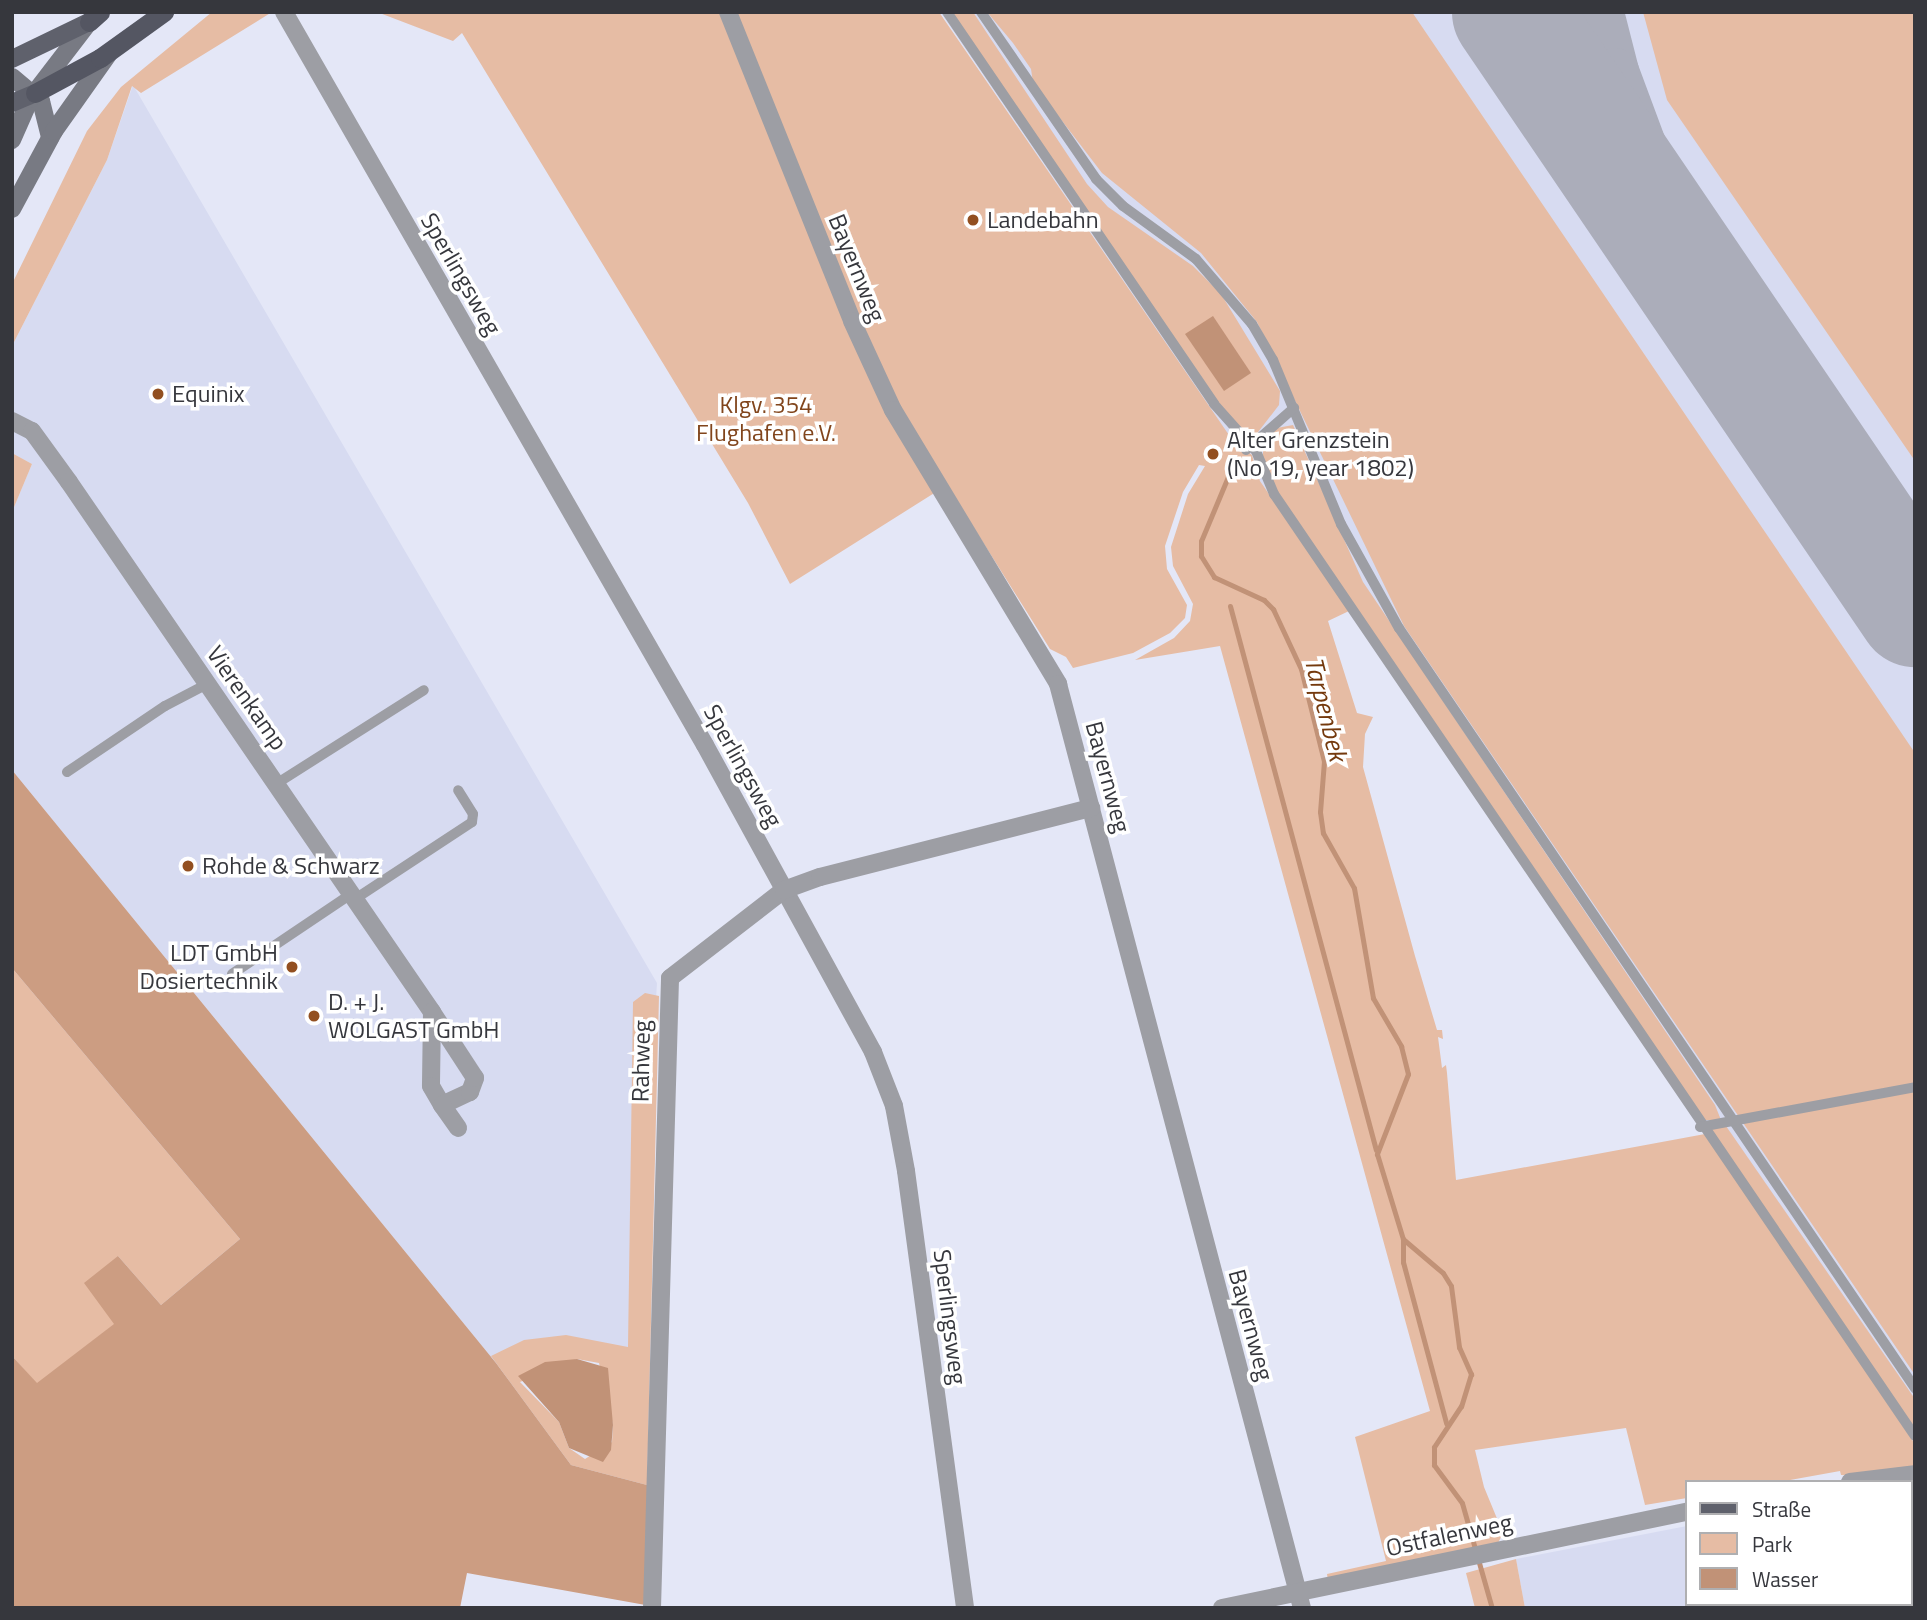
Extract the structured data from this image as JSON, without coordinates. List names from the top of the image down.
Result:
{
  "streets": {
    "street": [
      "Bayernweg",
      "Sperlingsweg",
      "Vierenkamp",
      "Rahweg",
      "Ostfalenweg"
    ]
  },
  "crossings": [
    ["Bayernweg", "Rahweg"],
    ["Bayernweg", "Ostfalenweg"],
    ["Sperlingsweg", "Rahweg"]
  ],
  "water": ["Tarpenbek"],
  "parks": ["Klgv. 354 Flughafen e.V."],
  "places": [
    "Landebahn",
    "Equinix",
    "Alter Grenzstein (No 19, year 1802)",
    "Rohde & Schwarz",
    "LDT GmbH Dosiertechnik",
    "D. + J. WOLGAST GmbH"
  ],
  "legend": ["Straße", "Park", "Wasser"]
}
